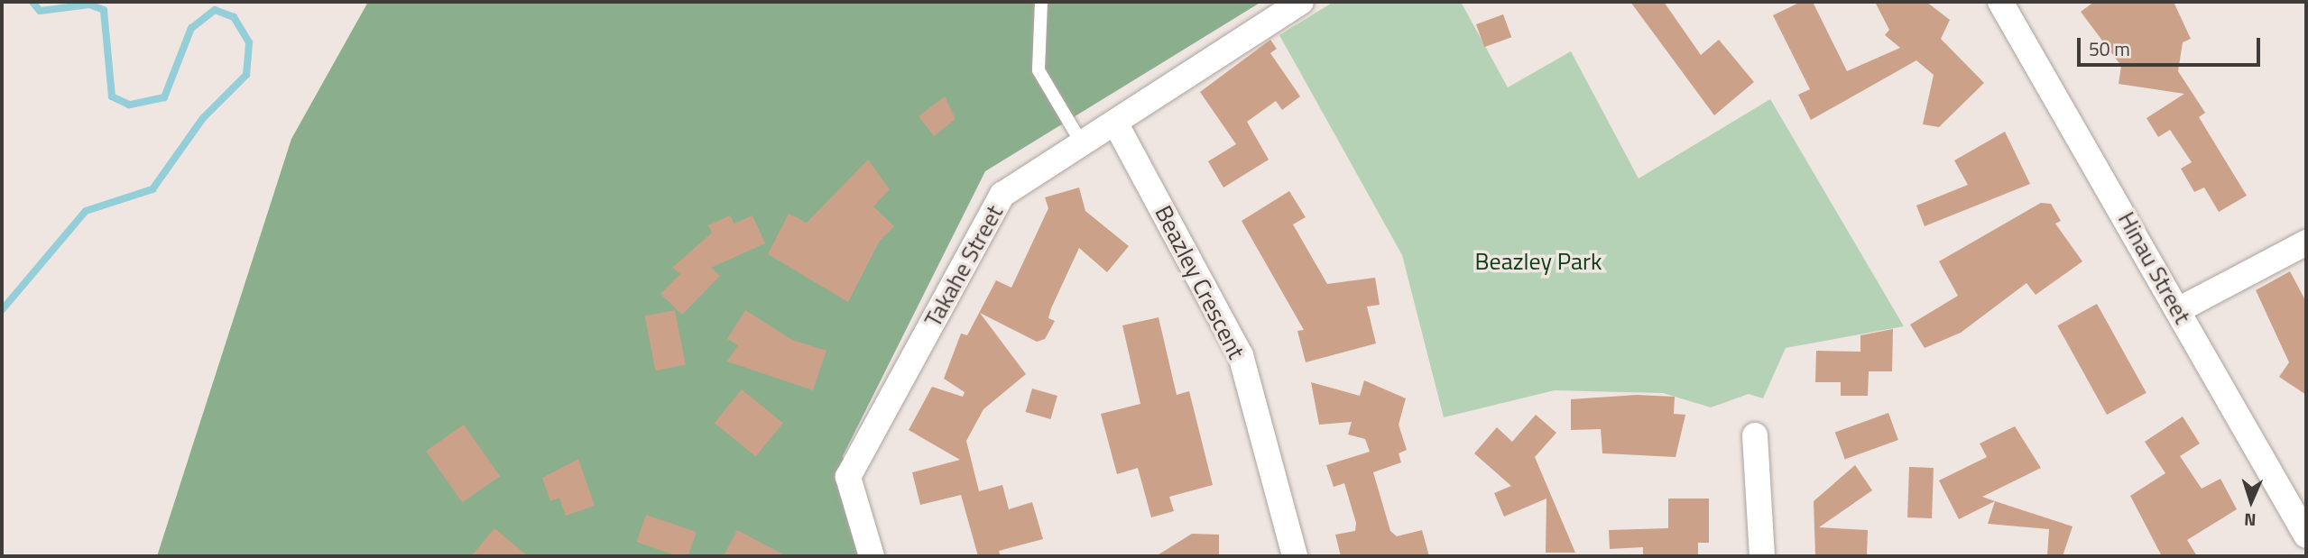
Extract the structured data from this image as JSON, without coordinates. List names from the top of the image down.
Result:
{
  "streets": {
    "street": ["Takahe Street", "Hinau Street", "Beazley Crescent"]
  },
  "crossings": [
    ["Takahe Street", "Beazley Crescent"]
  ],
  "parks": ["Beazley Park"],
  "scale_bar": "50 m",
  "north": "bottom"
}
